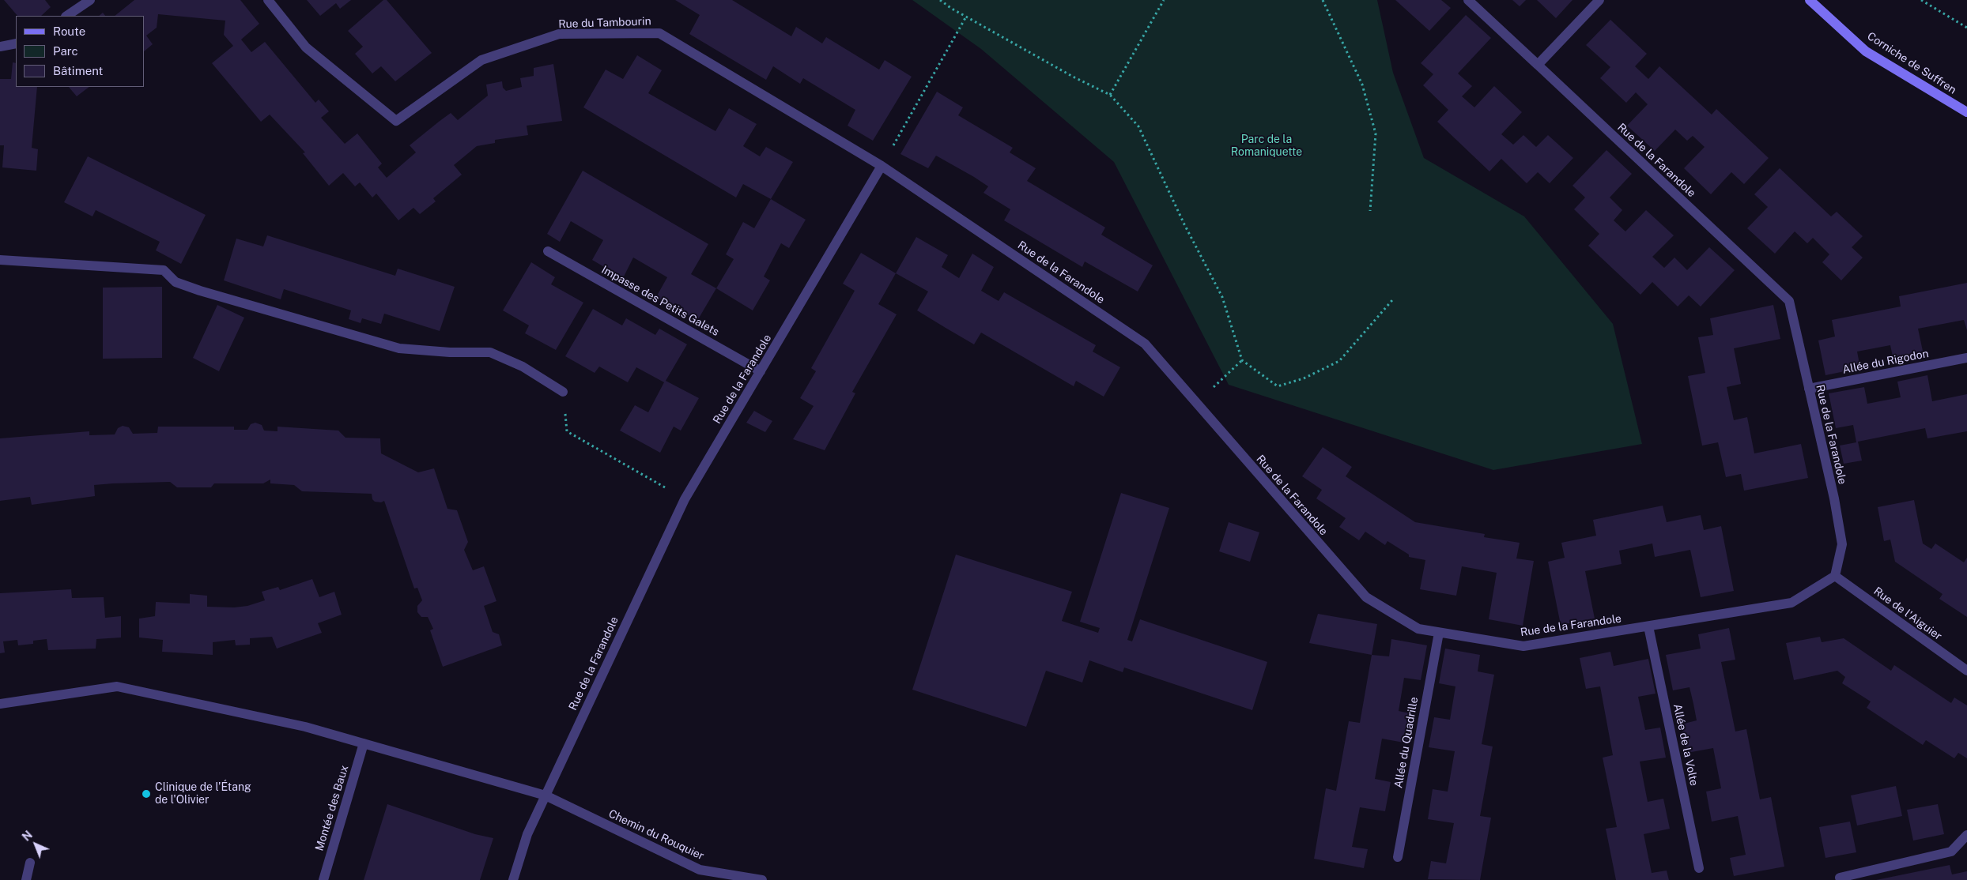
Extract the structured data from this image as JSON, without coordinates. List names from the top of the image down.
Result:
{
  "streets": {
    "main road": ["Corniche de Suffren"],
    "street": [
      "Rue du Tambourin",
      "Rue de la Farandole",
      "Impasse des Petits Galets",
      "Allée du Rigodon",
      "Rue de l'Aiguier",
      "Allée du Quadrille",
      "Allée de la Volte",
      "Montée des Baux",
      "Chemin du Rouquier"
    ]
  },
  "crossings": [
    ["Rue du Tambourin", "Rue de la Farandole"],
    ["Rue de la Farandole", "Impasse des Petits Galets"],
    ["Rue de la Farandole", "Allée du Rigodon"],
    ["Rue de la Farandole", "Rue de l'Aiguier"],
    ["Rue de la Farandole", "Allée du Quadrille"],
    ["Rue de la Farandole", "Allée de la Volte"],
    ["Rue de la Farandole", "Chemin du Rouquier"],
    ["Montée des Baux", "Chemin du Rouquier"]
  ],
  "parks": ["Parc de la Romaniquette"],
  "places": ["Clinique de l'Étang de l'Olivier"],
  "legend": ["Route", "Parc", "Bâtiment"],
  "north": "top left"
}
